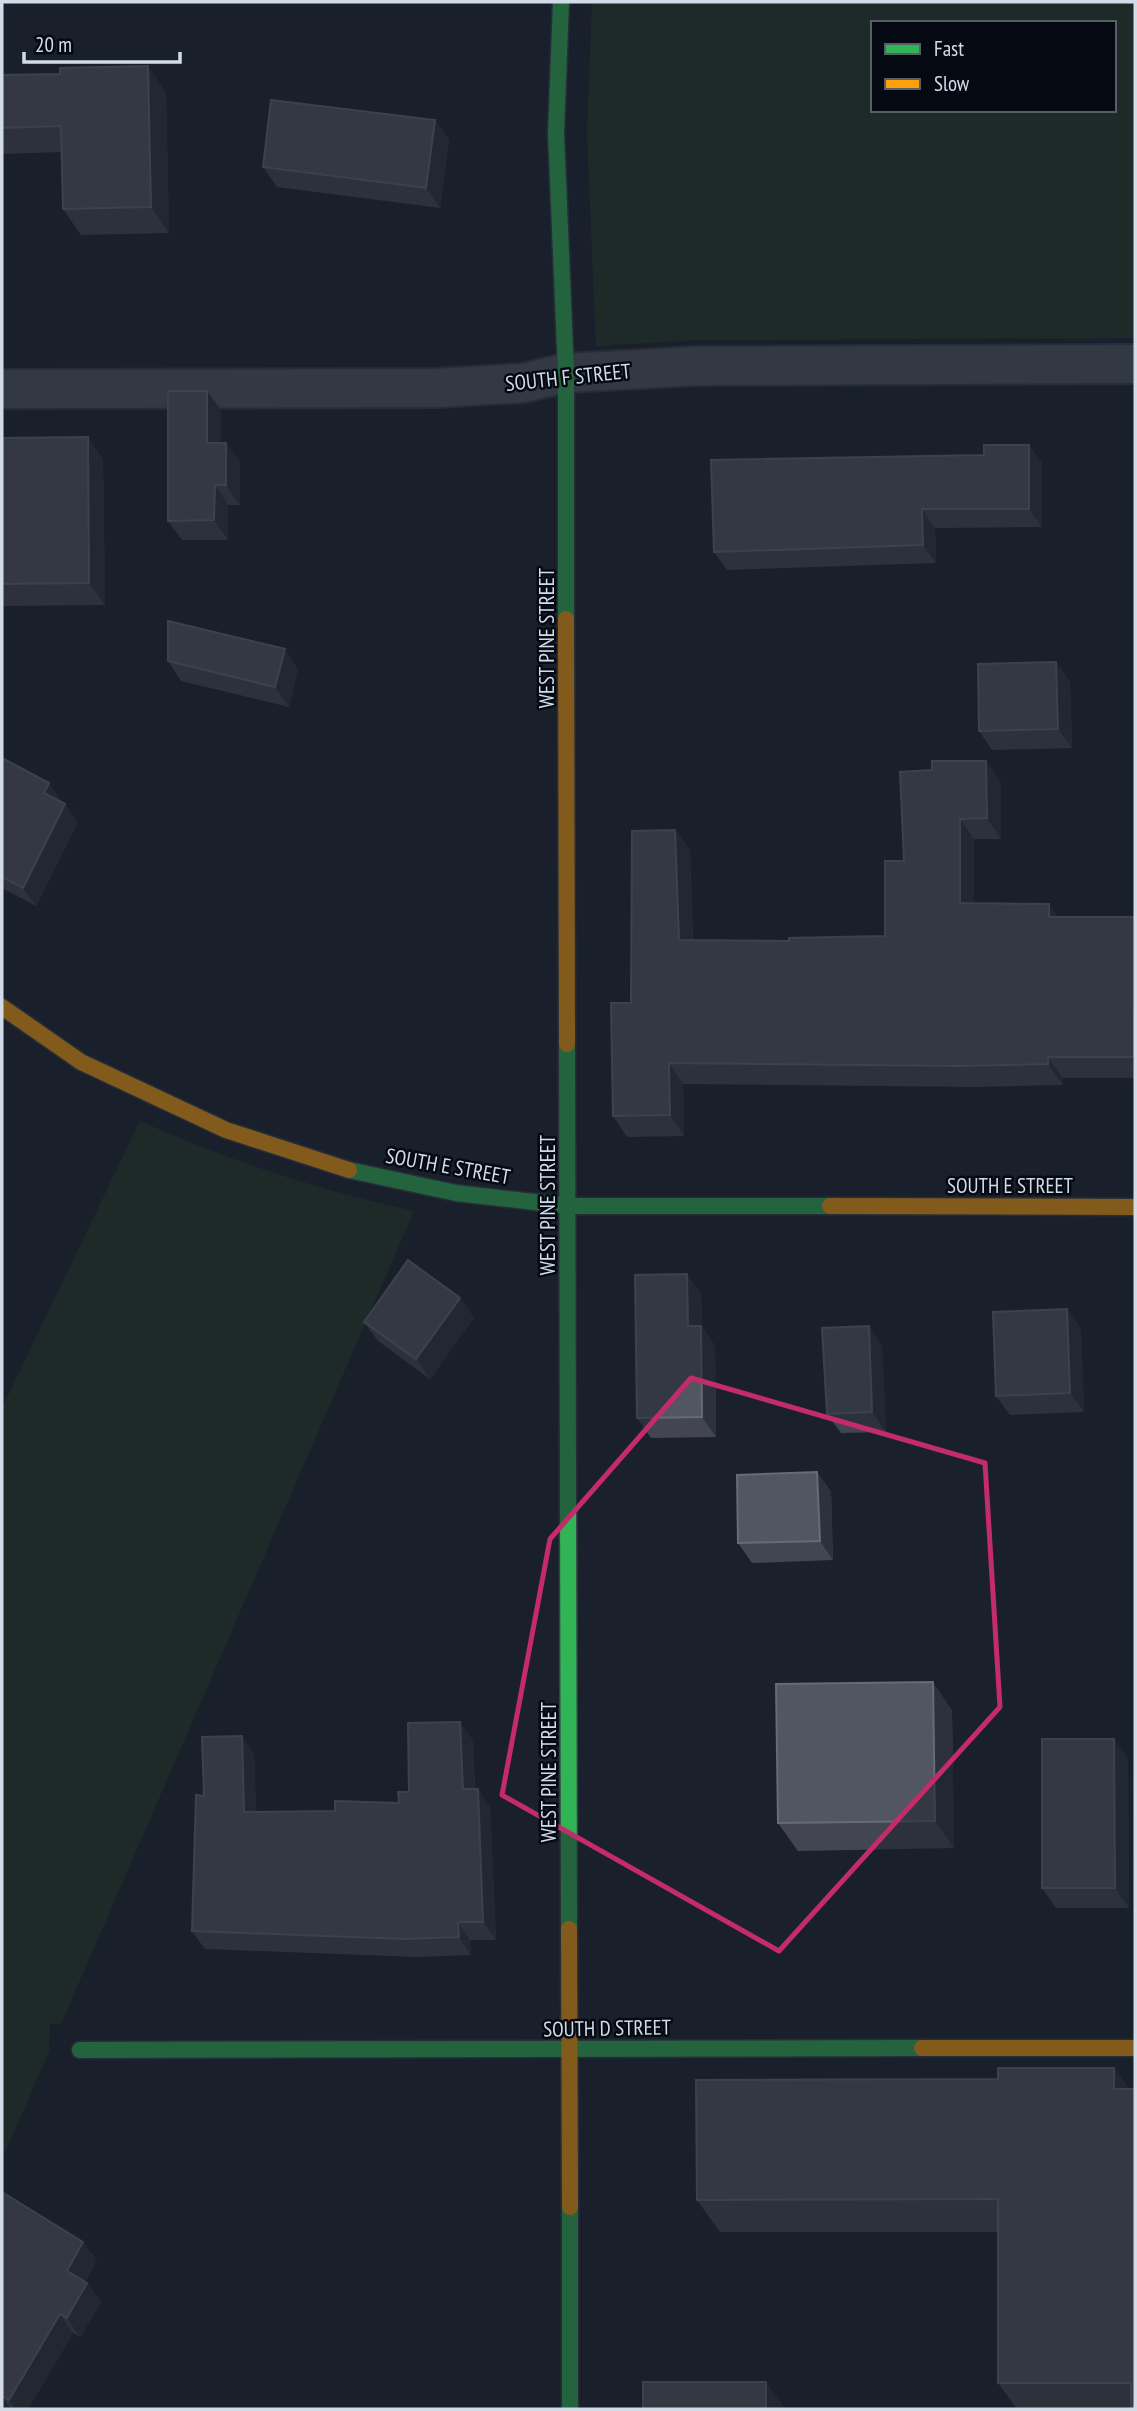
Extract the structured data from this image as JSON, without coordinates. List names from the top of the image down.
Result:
{
  "streets": {
    "street": [
      "SOUTH F STREET",
      "WEST PINE STREET",
      "SOUTH E STREET",
      "SOUTH D STREET"
    ]
  },
  "crossings": [
    ["SOUTH F STREET", "WEST PINE STREET"],
    ["WEST PINE STREET", "SOUTH E STREET"],
    ["WEST PINE STREET", "SOUTH D STREET"]
  ],
  "legend": ["Fast", "Slow"],
  "scale_bar": "20 m"
}
